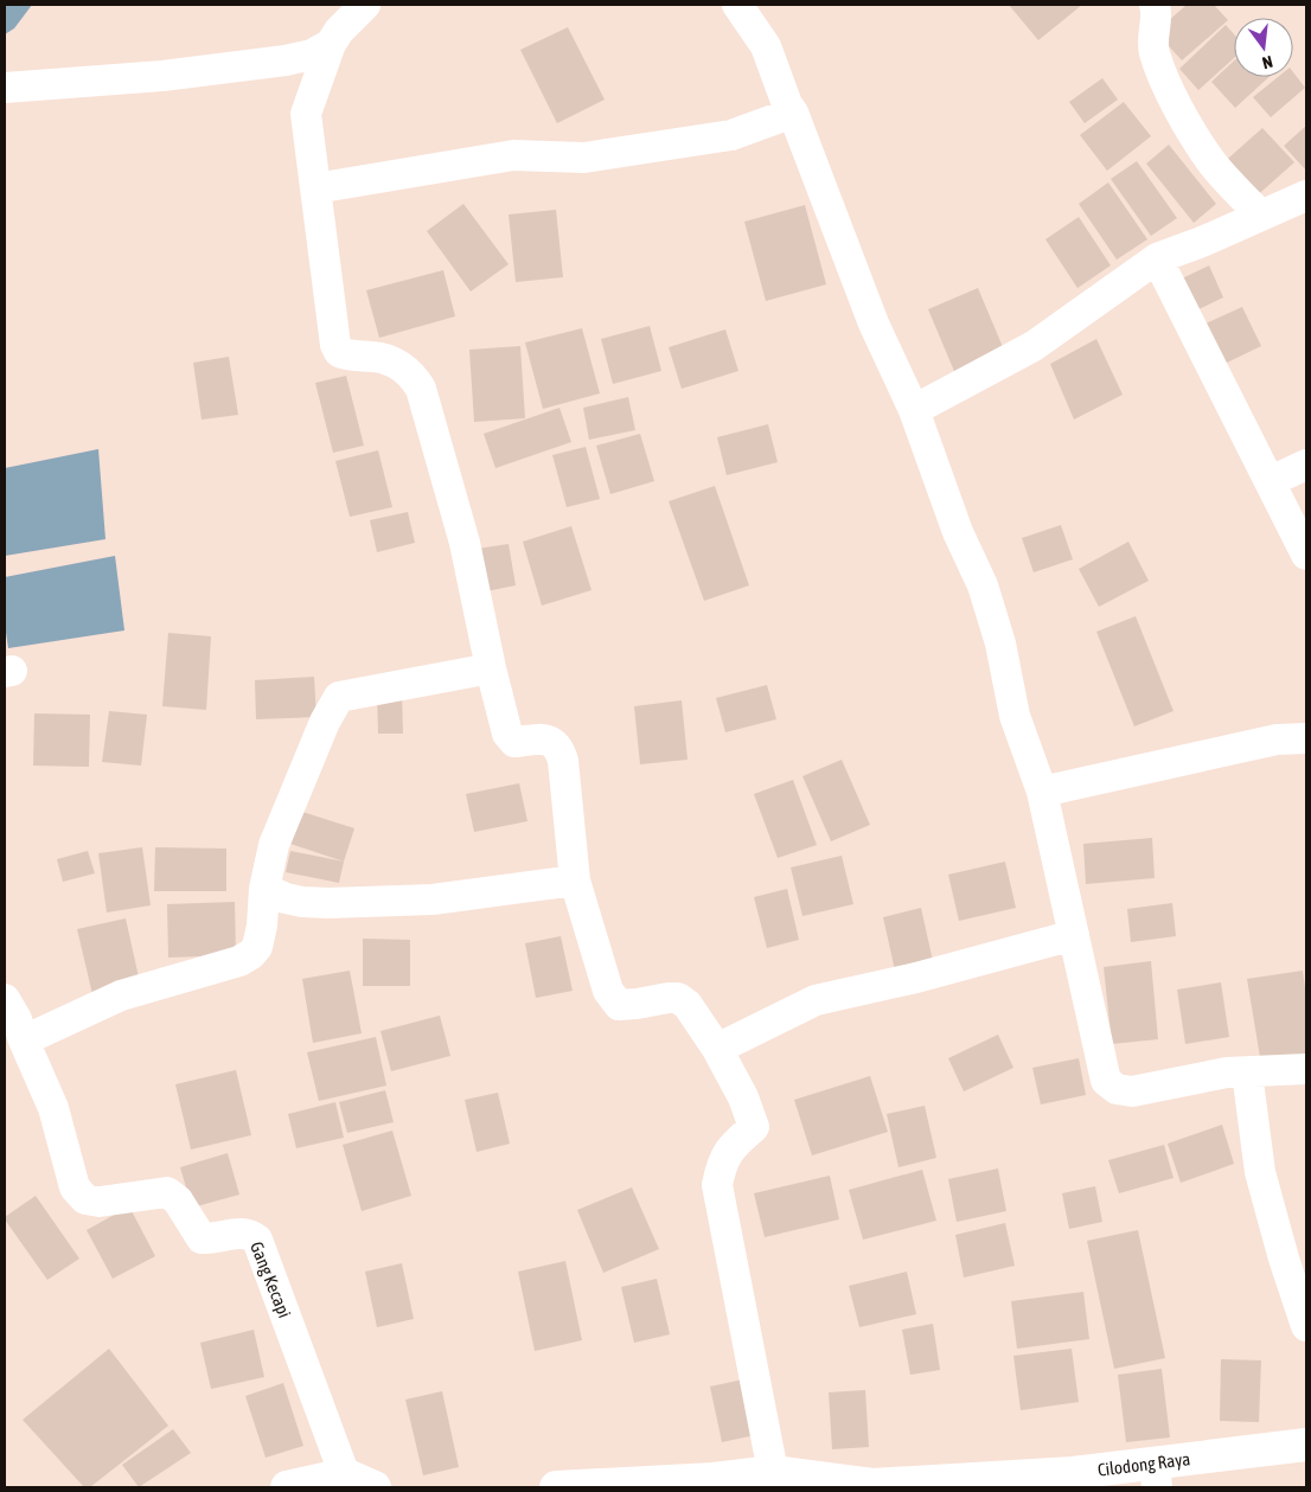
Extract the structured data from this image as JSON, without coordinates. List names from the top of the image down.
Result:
{
  "streets": {
    "street": ["Gang Kecapi", "Cilodong Raya"]
  },
  "north": "bottom"
}
